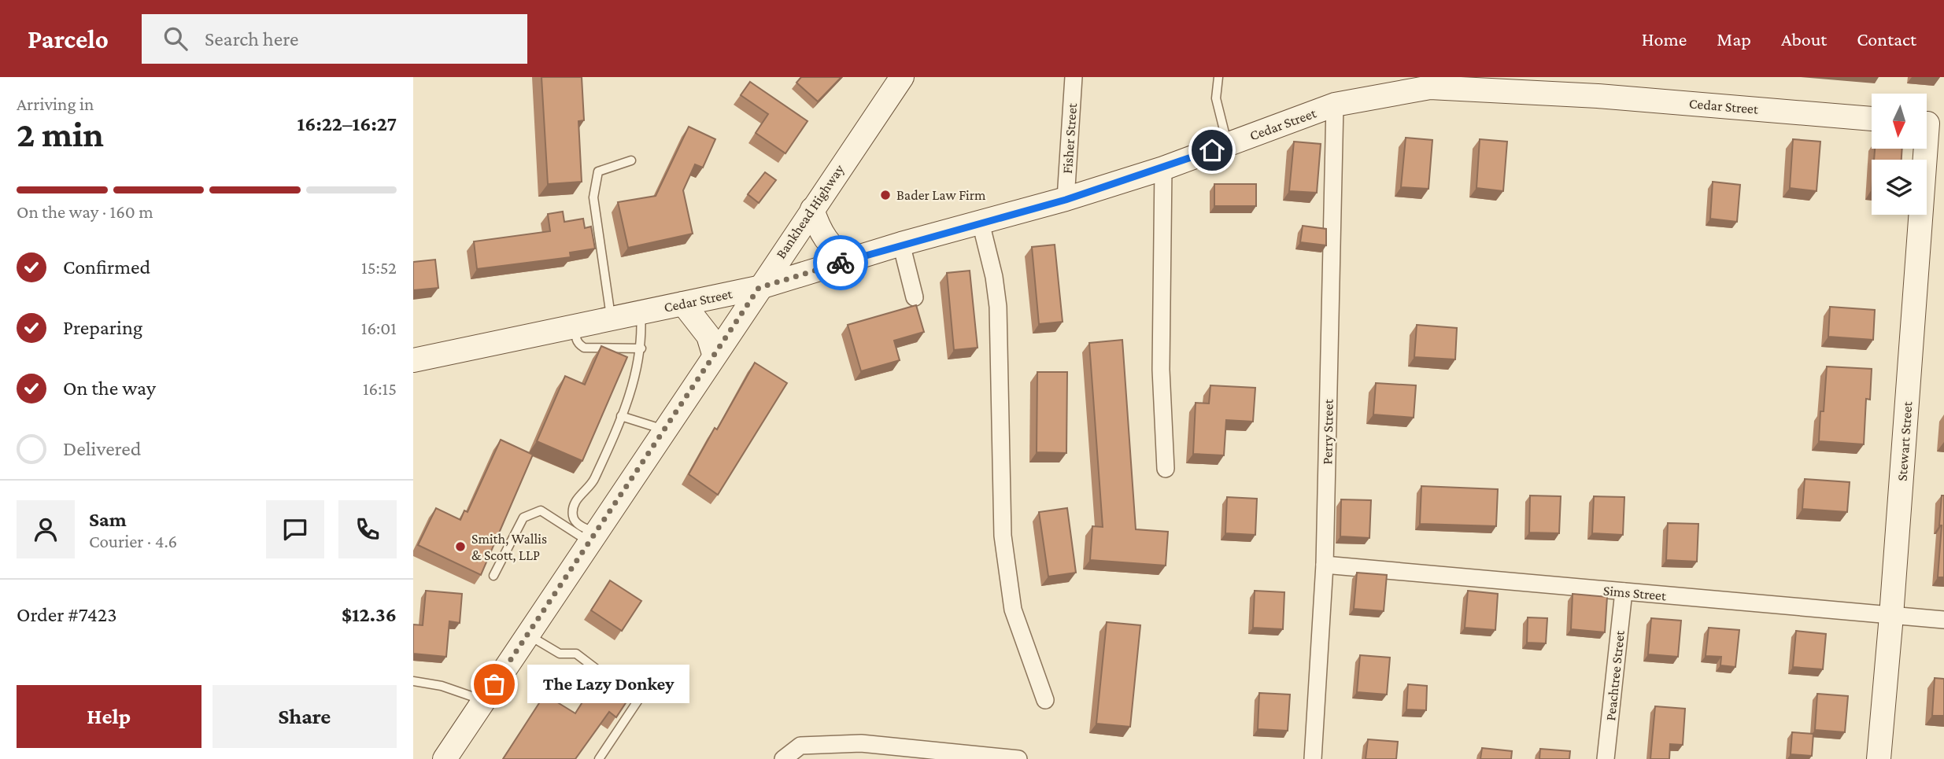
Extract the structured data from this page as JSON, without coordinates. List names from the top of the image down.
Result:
{
  "streets": {
    "street": [
      "Cedar Street",
      "Fisher Street",
      "Bankhead Highway",
      "Perry Street",
      "Stewart Street",
      "Sims Street",
      "Peachtree Street"
    ]
  },
  "crossings": [
    ["Cedar Street", "Fisher Street"],
    ["Cedar Street", "Bankhead Highway"],
    ["Cedar Street", "Perry Street"],
    ["Perry Street", "Sims Street"],
    ["Stewart Street", "Sims Street"],
    ["Sims Street", "Peachtree Street"]
  ],
  "places": ["Bader Law Firm", "Smith, Wallis & Scott, LLP", "The Lazy Donkey"],
  "north": "bottom",
  "page": {
    "header": "Parcelo",
    "search": "Search here",
    "nav": [
      "Home",
      "Map",
      "About",
      "Contact"
    ],
    "heading": ["2 min", "Arriving in", "16:22–16:27"],
    "panel": [
      "Sam",
      "Courier · 4.6",
      "Order #7423",
      "$12.36"
    ],
    "bar": "On the way · 160 m",
    "list": [
      ["Confirmed", "15:52"],
      ["Preparing", "16:01"],
      ["On the way", "16:15"],
      "Delivered"
    ],
    "bubble": "The Lazy Donkey",
    "buttons": ["Help", "Share"]
  }
}
